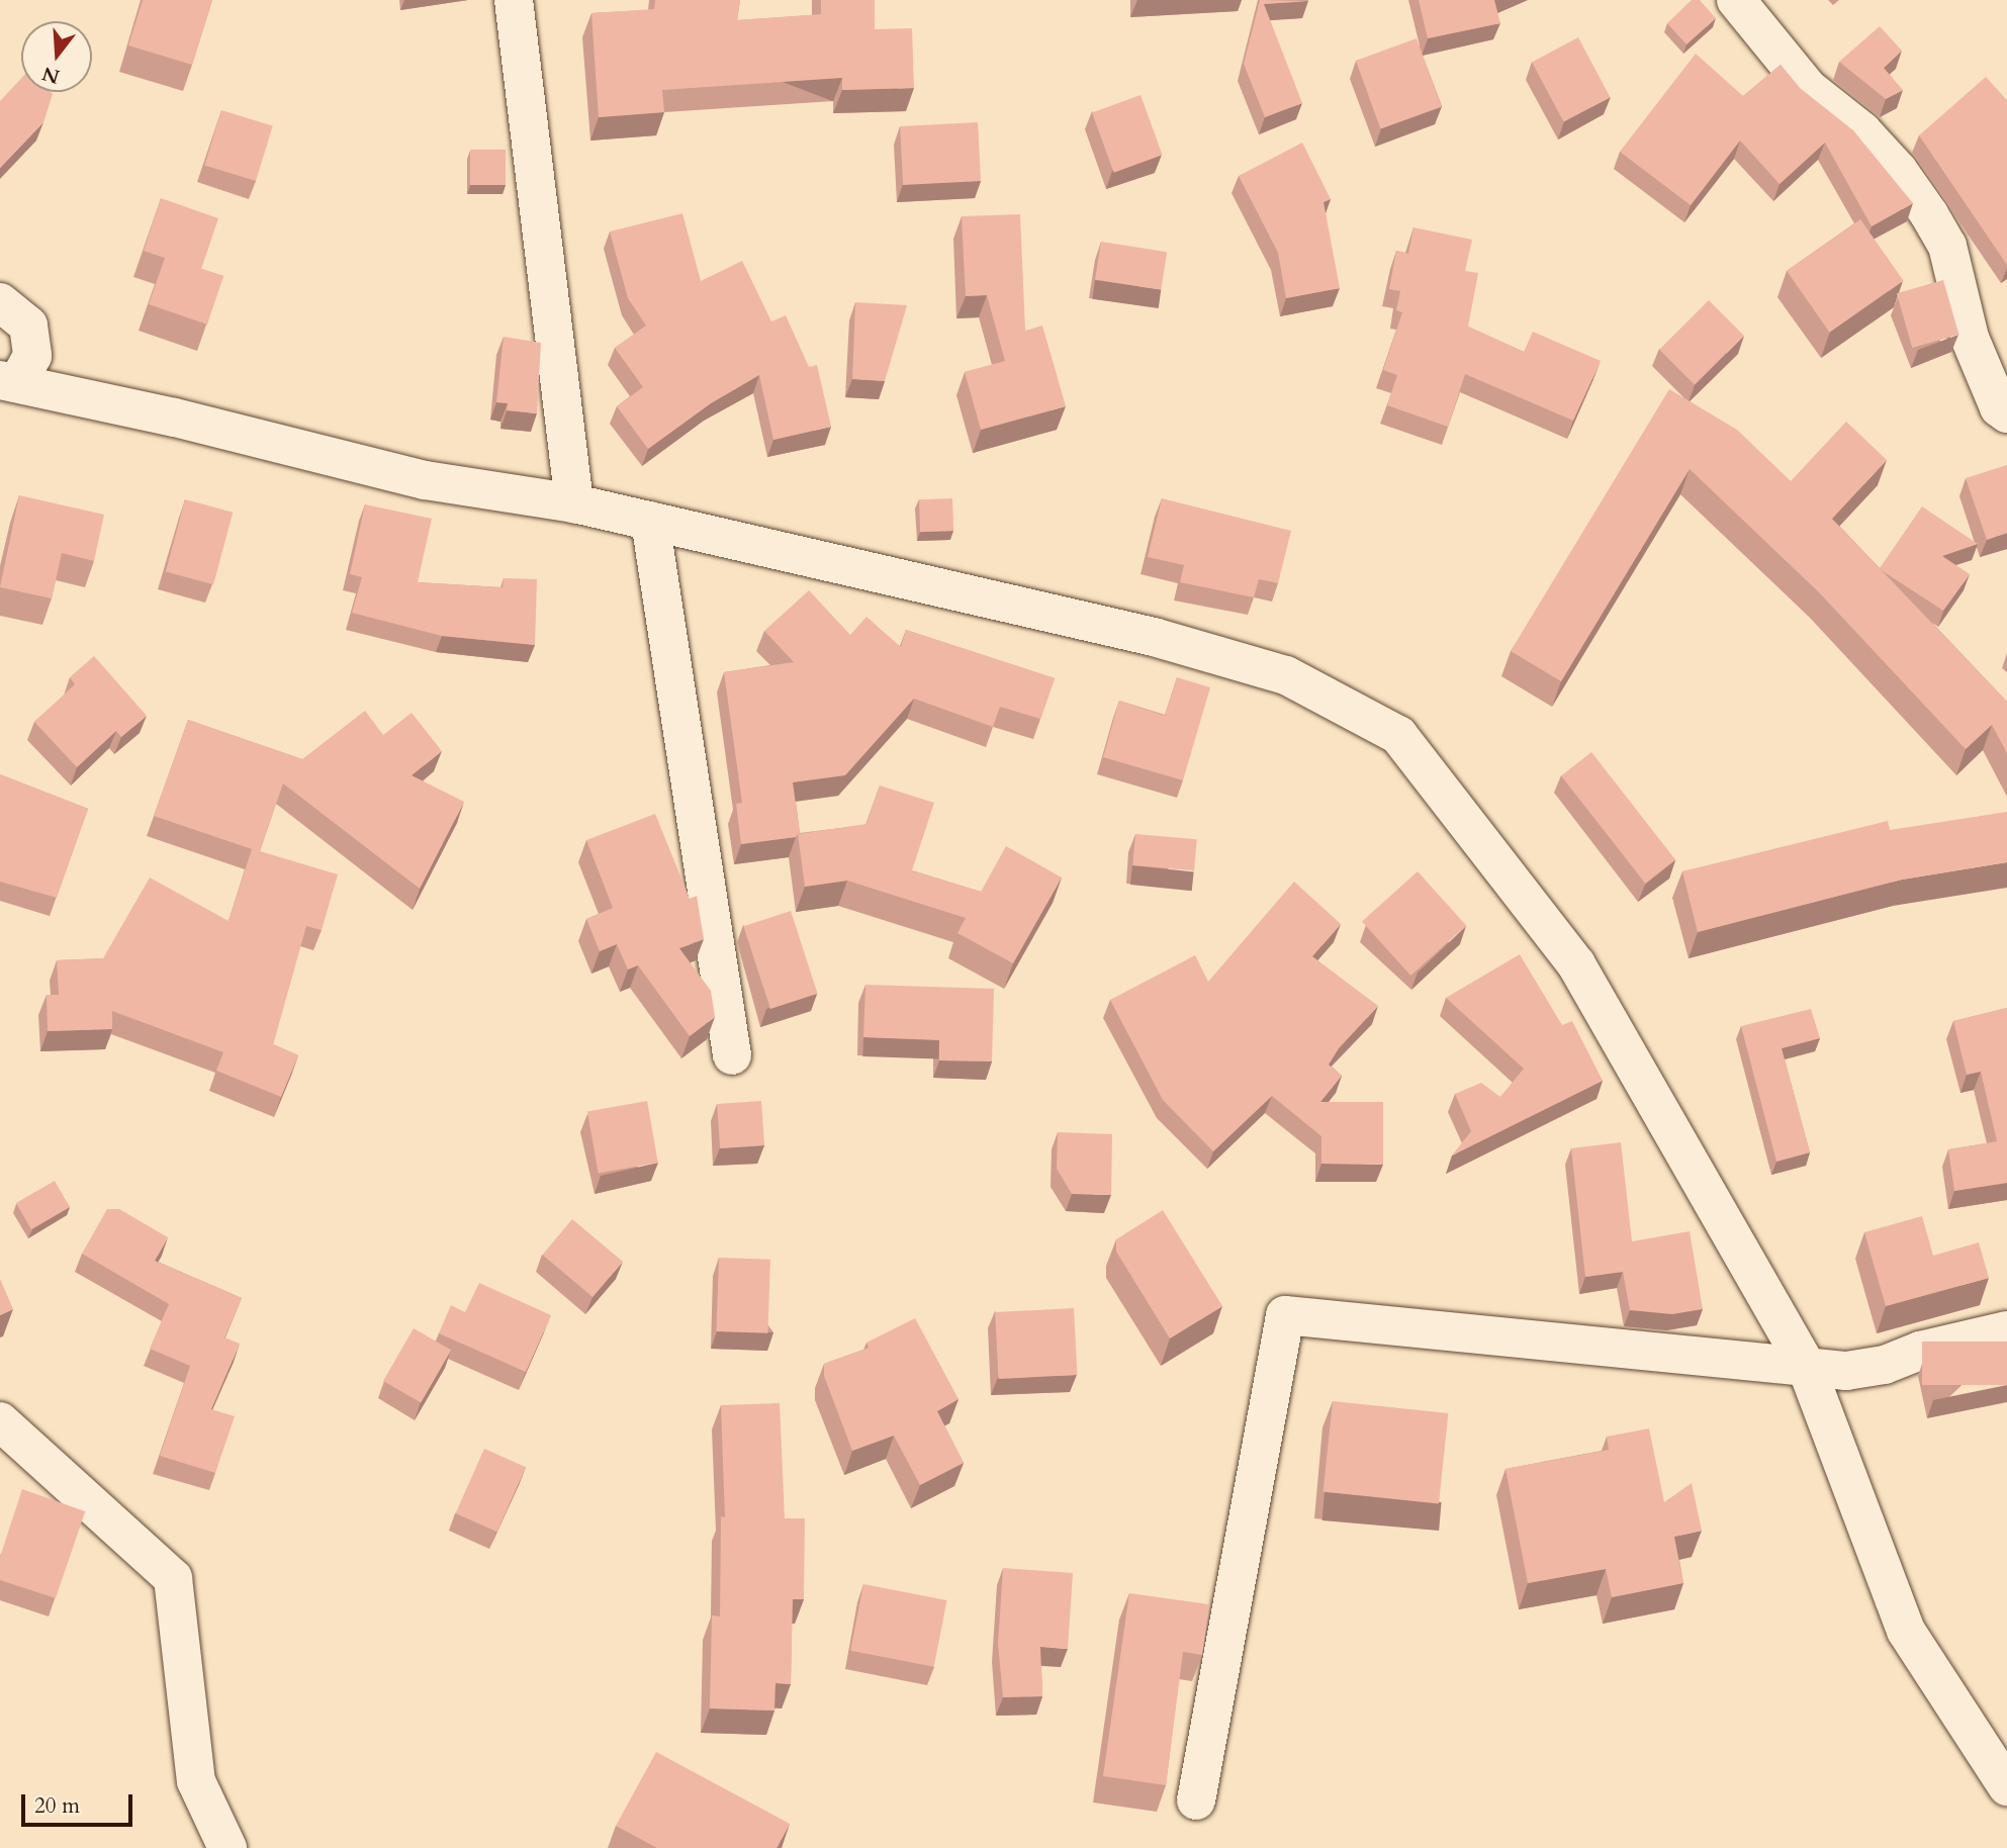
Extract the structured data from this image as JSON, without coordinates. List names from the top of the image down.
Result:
{
  "scale_bar": "20 m",
  "north": "bottom"
}
